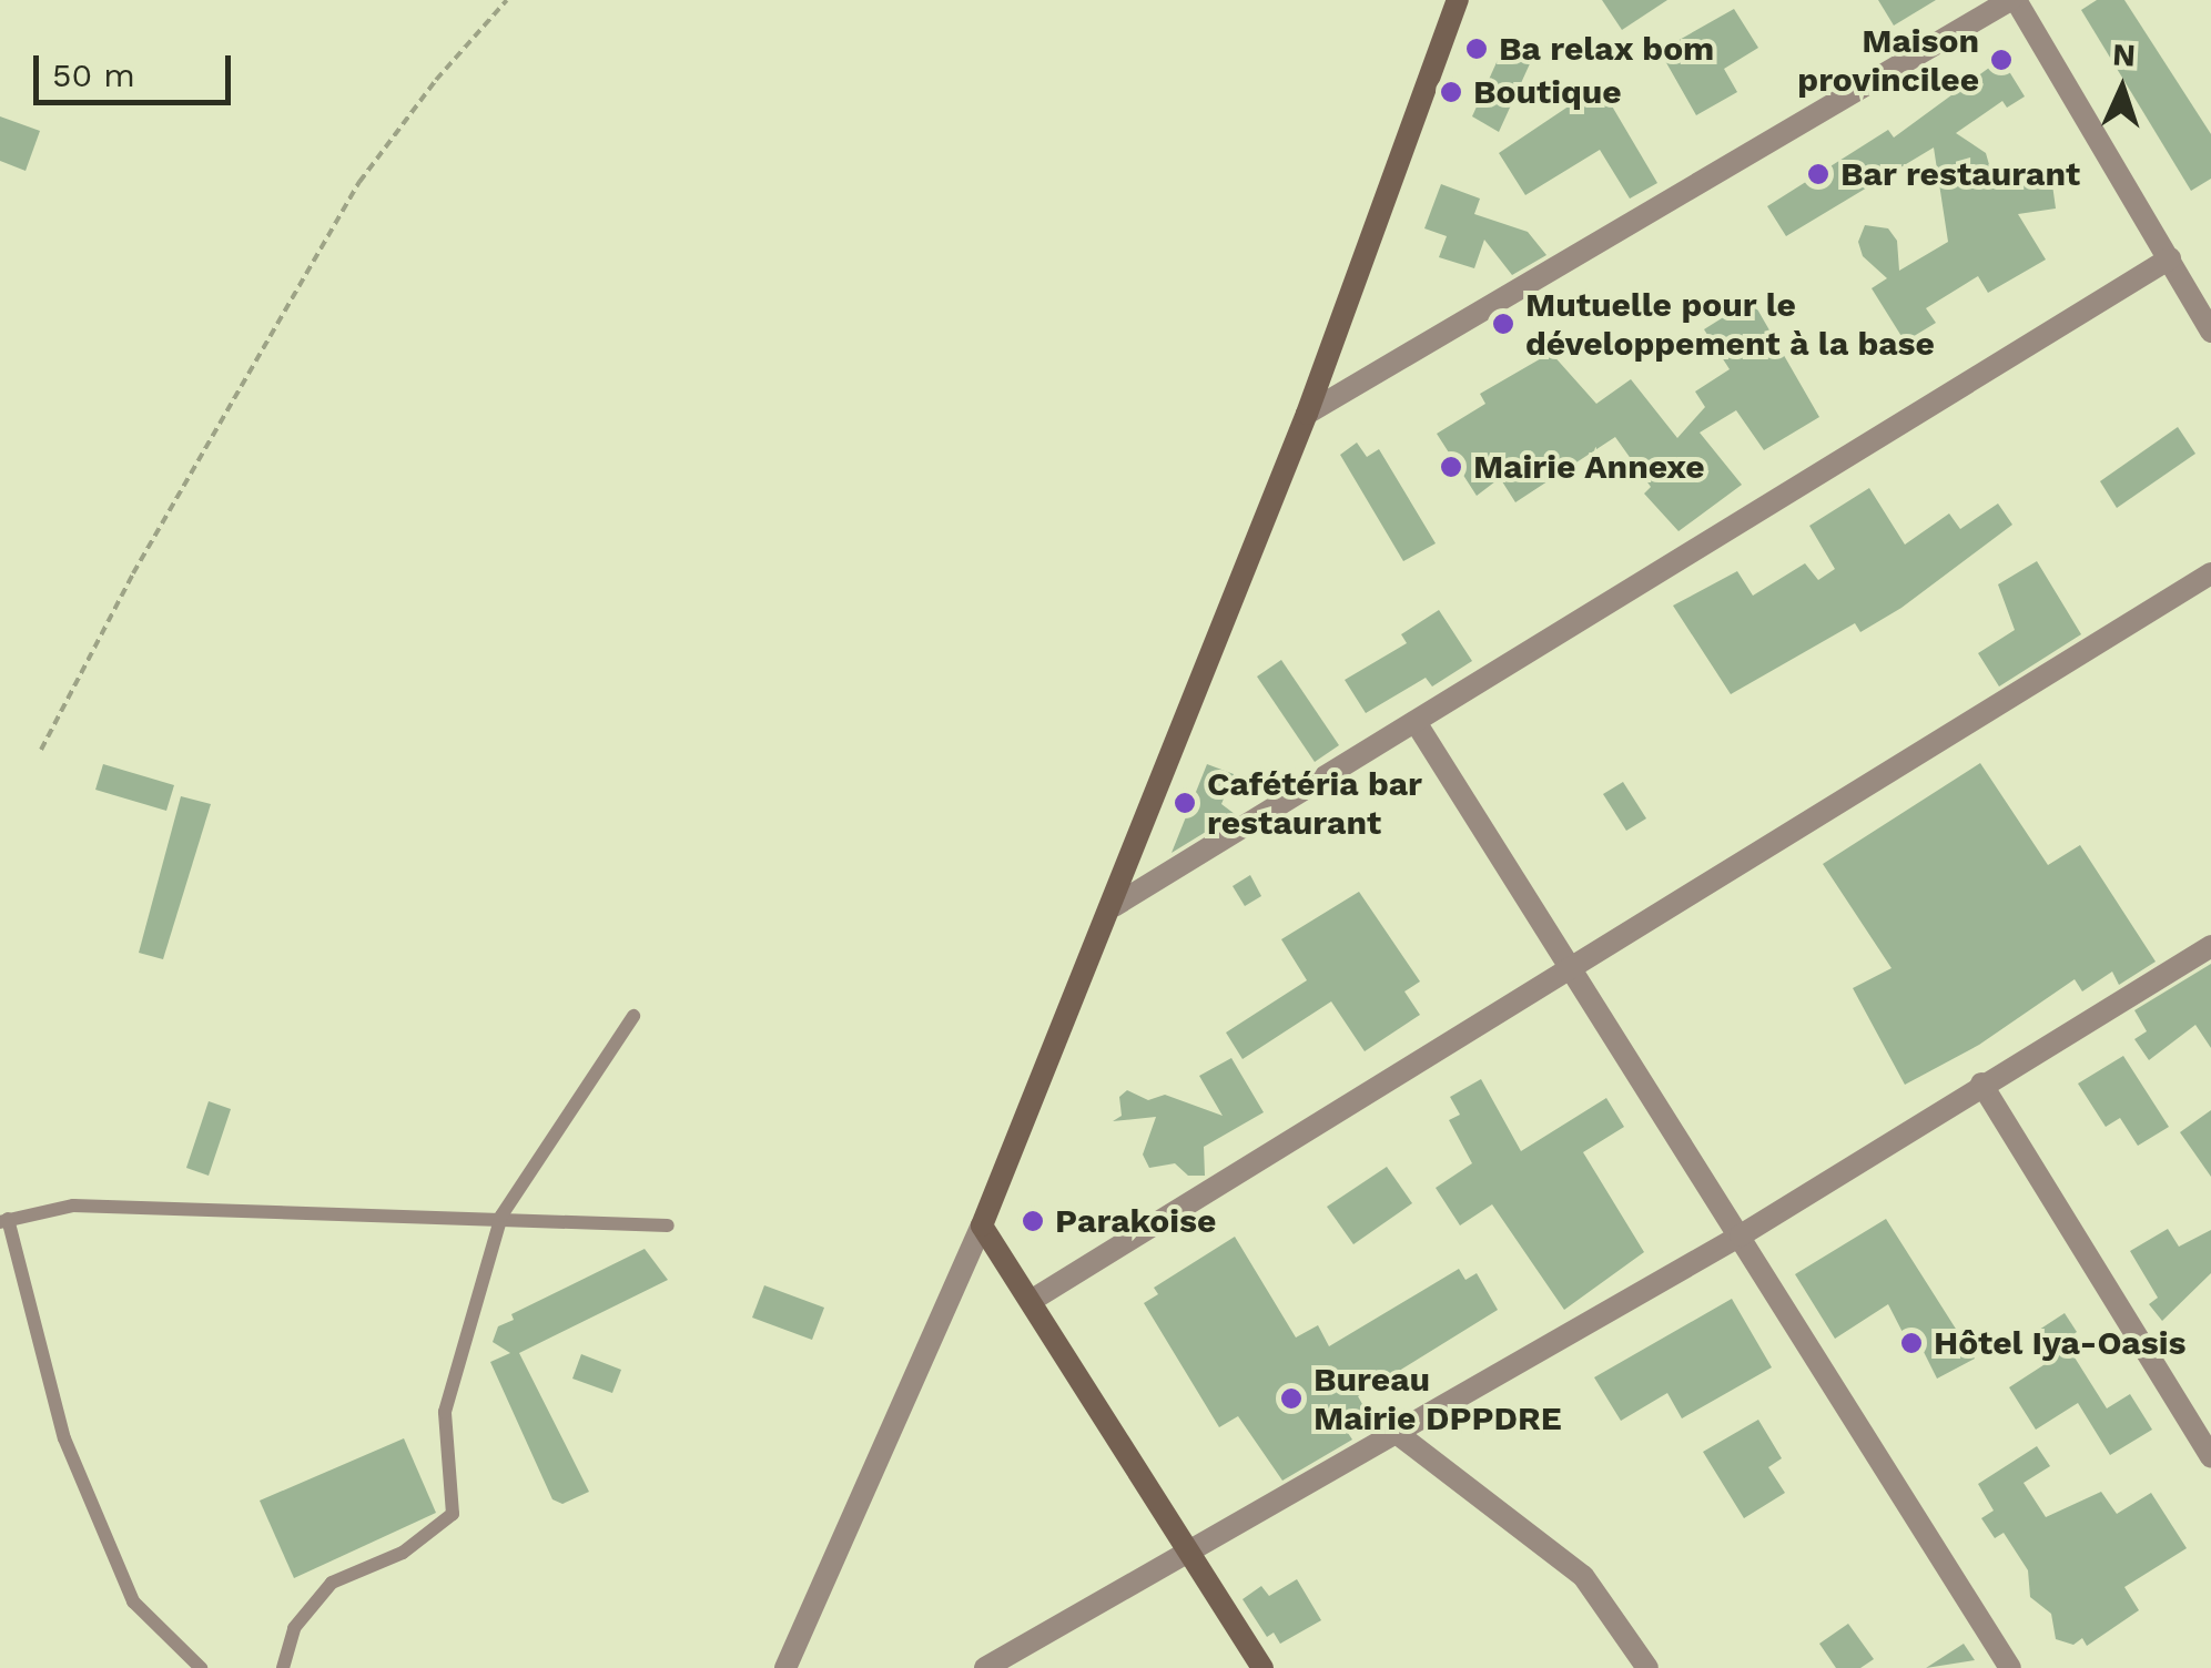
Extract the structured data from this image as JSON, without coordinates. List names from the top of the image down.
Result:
{
  "places": [
    "Ba relax bom",
    "Maison provincilee",
    "Boutique",
    "Bar restaurant",
    "Mutuelle pour le développement à la base",
    "Mairie Annexe",
    "Cafétéria bar restaurant",
    "Parakoise",
    "Hôtel Iya-Oasis",
    "Bureau Mairie DPPDRE"
  ],
  "scale_bar": "50 m",
  "north": "top"
}
